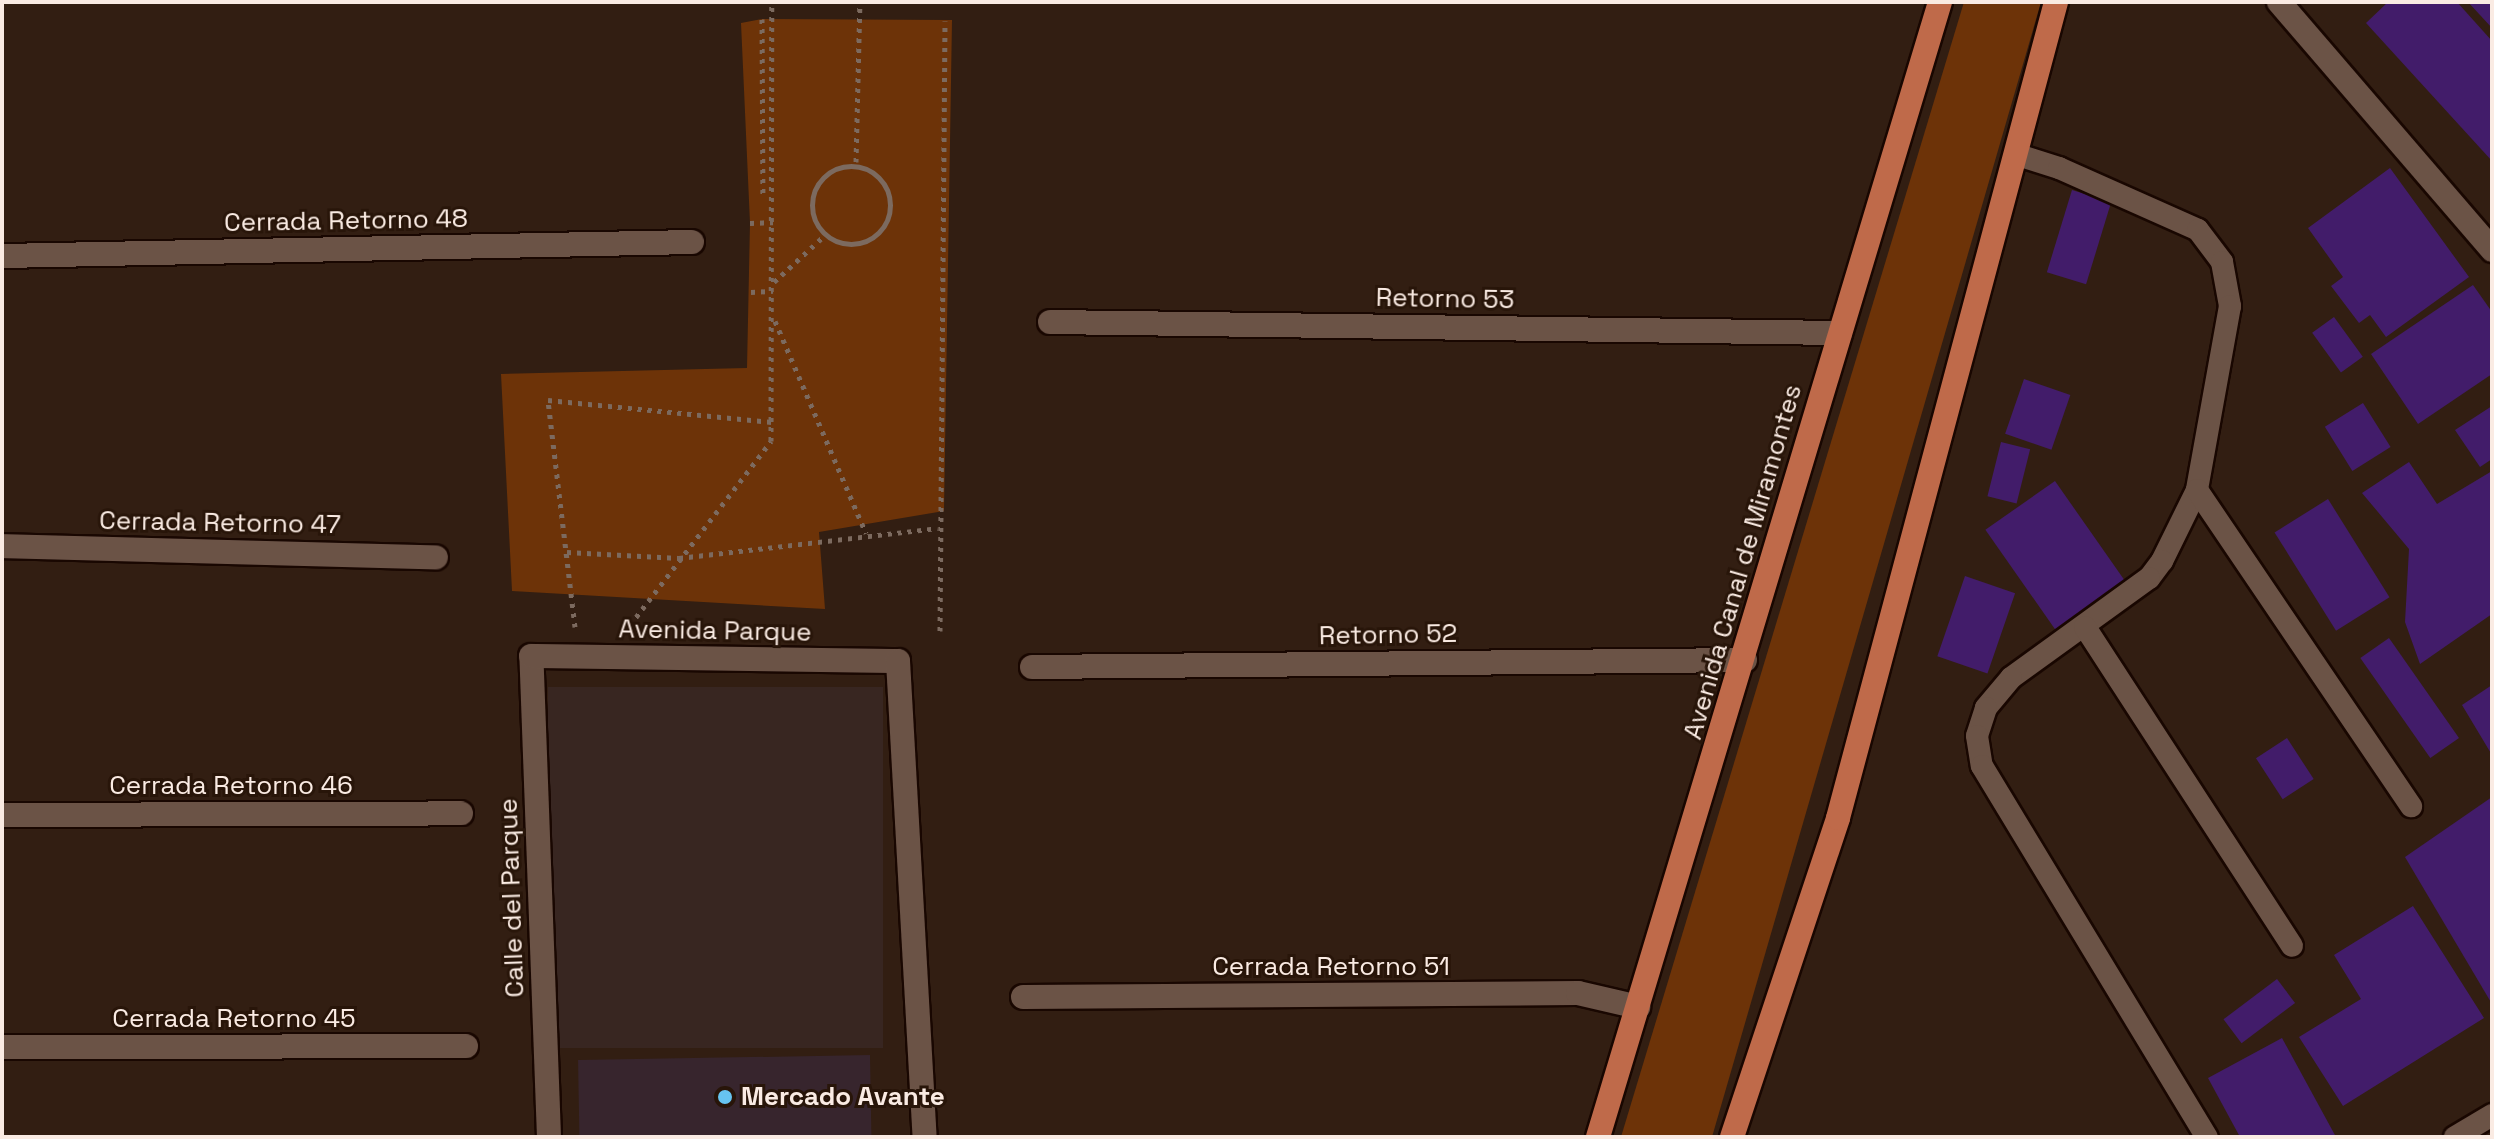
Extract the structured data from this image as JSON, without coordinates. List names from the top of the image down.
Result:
{
  "streets": {
    "main road": ["Avenida Canal de Miramontes"],
    "street": [
      "Cerrada Retorno 48",
      "Retorno 53",
      "Cerrada Retorno 47",
      "Avenida Parque",
      "Retorno 52",
      "Cerrada Retorno 46",
      "Calle del Parque",
      "Cerrada Retorno 51",
      "Cerrada Retorno 45"
    ]
  },
  "crossings": [
    ["Retorno 53", "Avenida Canal de Miramontes"],
    ["Avenida Canal de Miramontes", "Retorno 52"],
    ["Avenida Canal de Miramontes", "Cerrada Retorno 51"],
    ["Avenida Parque", "Calle del Parque"]
  ],
  "places": ["Mercado Avante"]
}
